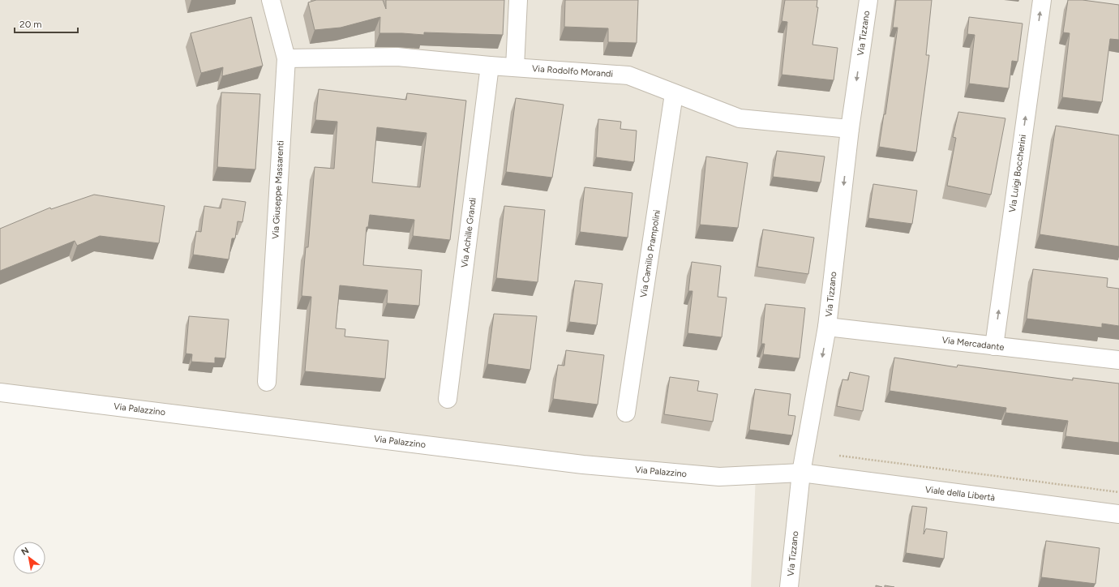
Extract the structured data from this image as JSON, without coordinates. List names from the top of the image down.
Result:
{
  "streets": {
    "street": [
      "Via Tizzano",
      "Via Rodolfo Morandi",
      "Via Luigi Boccherini",
      "Via Giuseppe Massarenti",
      "Via Achille Grandi",
      "Via Camillo Prampolini",
      "Via Mercadante",
      "Via Palazzino",
      "Viale della Libertà"
    ]
  },
  "crossings": [
    ["Via Tizzano", "Via Rodolfo Morandi"],
    ["Via Tizzano", "Via Mercadante"],
    ["Via Tizzano", "Via Palazzino"],
    ["Via Tizzano", "Viale della Libertà"],
    ["Via Rodolfo Morandi", "Via Giuseppe Massarenti"],
    ["Via Rodolfo Morandi", "Via Achille Grandi"],
    ["Via Rodolfo Morandi", "Via Camillo Prampolini"],
    ["Via Luigi Boccherini", "Via Mercadante"],
    ["Via Palazzino", "Viale della Libertà"]
  ],
  "one_way": ["Via Tizzano", "Via Luigi Boccherini"],
  "scale_bar": "20 m",
  "north": "top left"
}
